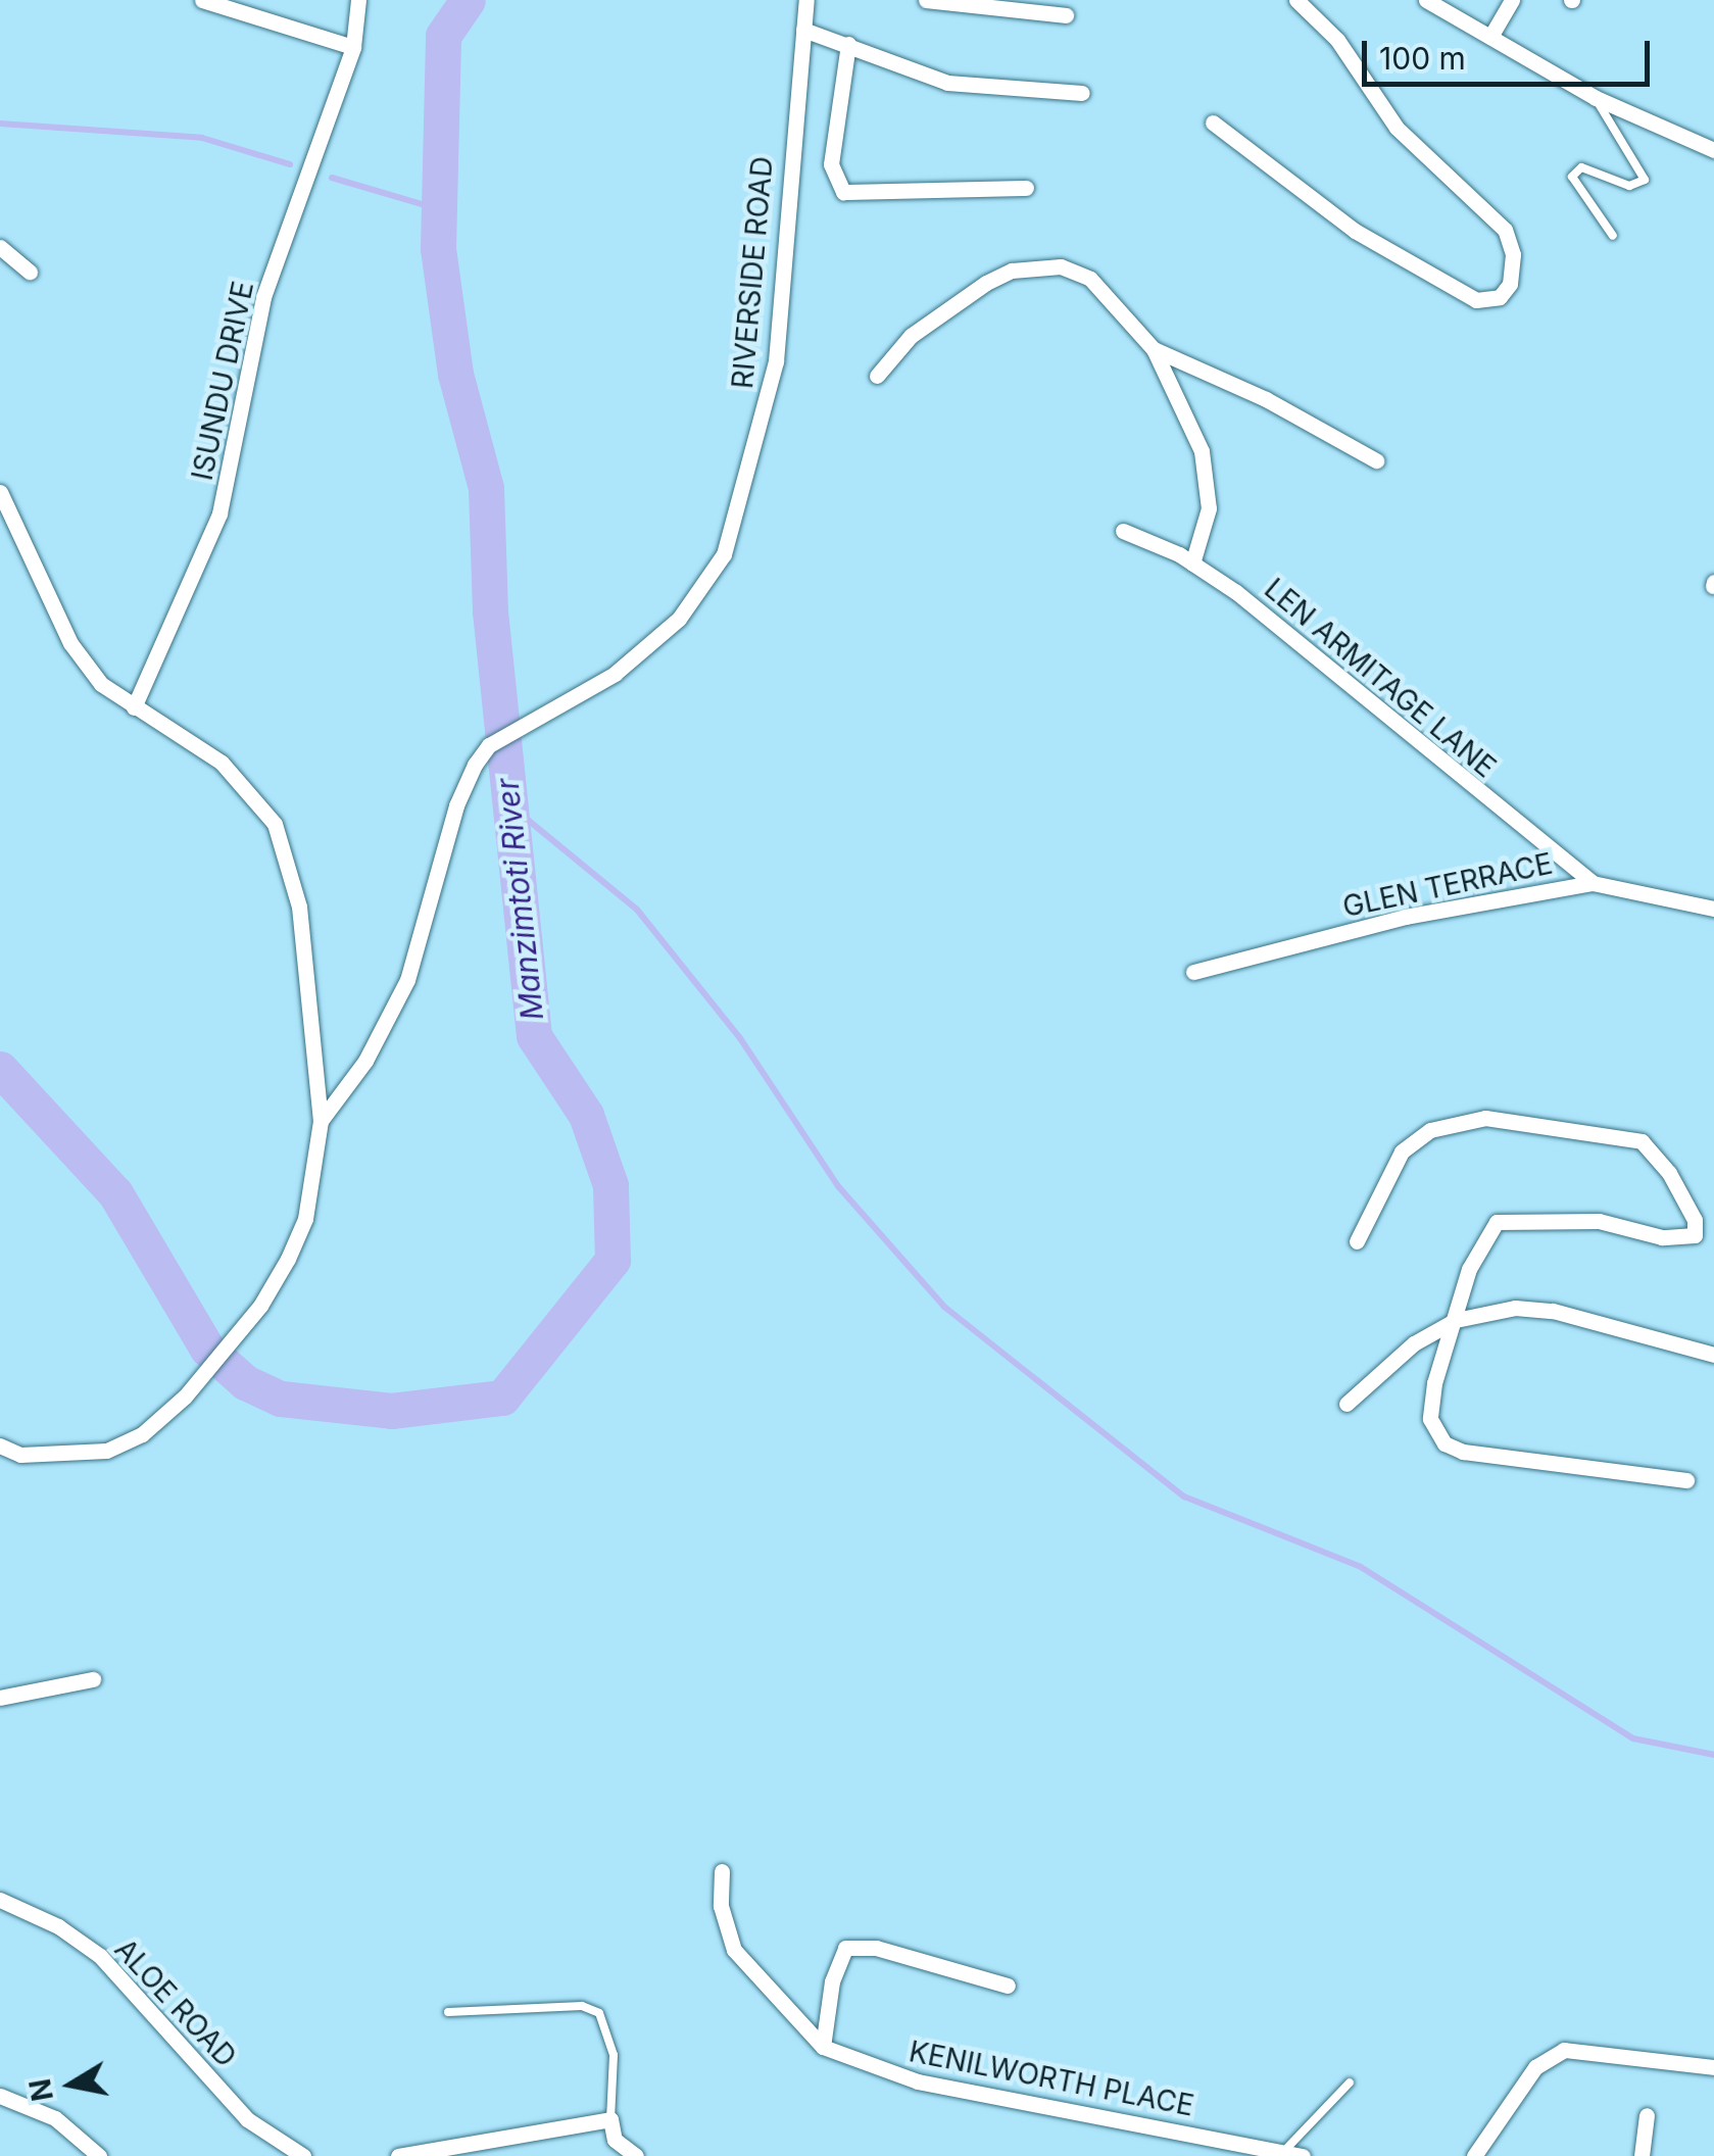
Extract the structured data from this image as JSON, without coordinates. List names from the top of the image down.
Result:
{
  "streets": {
    "street": [
      "RIVERSIDE ROAD",
      "ISUNDU DRIVE",
      "LEN ARMITAGE LANE",
      "GLEN TERRACE",
      "ALOE ROAD",
      "KENILWORTH PLACE"
    ]
  },
  "crossings": [
    ["LEN ARMITAGE LANE", "GLEN TERRACE"]
  ],
  "water": ["Manzimtoti River"],
  "scale_bar": "100 m",
  "north": "left"
}
